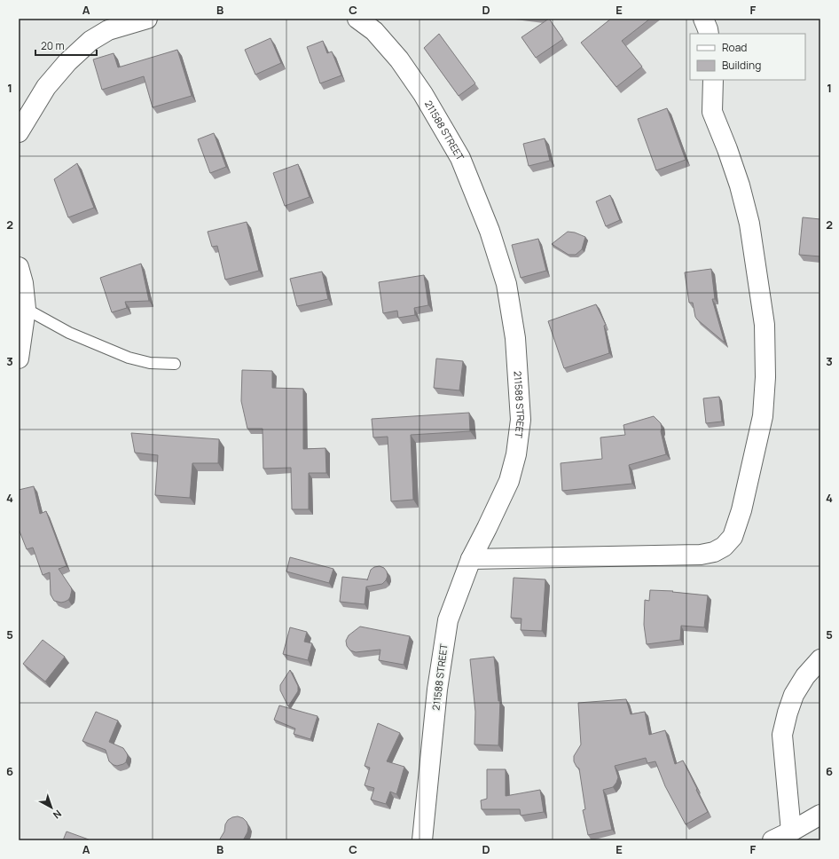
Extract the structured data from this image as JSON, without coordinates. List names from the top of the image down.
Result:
{
  "streets": {
    "street": ["211588 STREET"]
  },
  "legend": ["Road", "Building"],
  "scale_bar": "20 m",
  "north": "bottom right",
  "grid": {
    "columns": [
      "A",
      "B",
      "C",
      "D",
      "E",
      "F"
    ],
    "rows": [
      "1",
      "2",
      "3",
      "4",
      "5",
      "6"
    ]
  }
}
